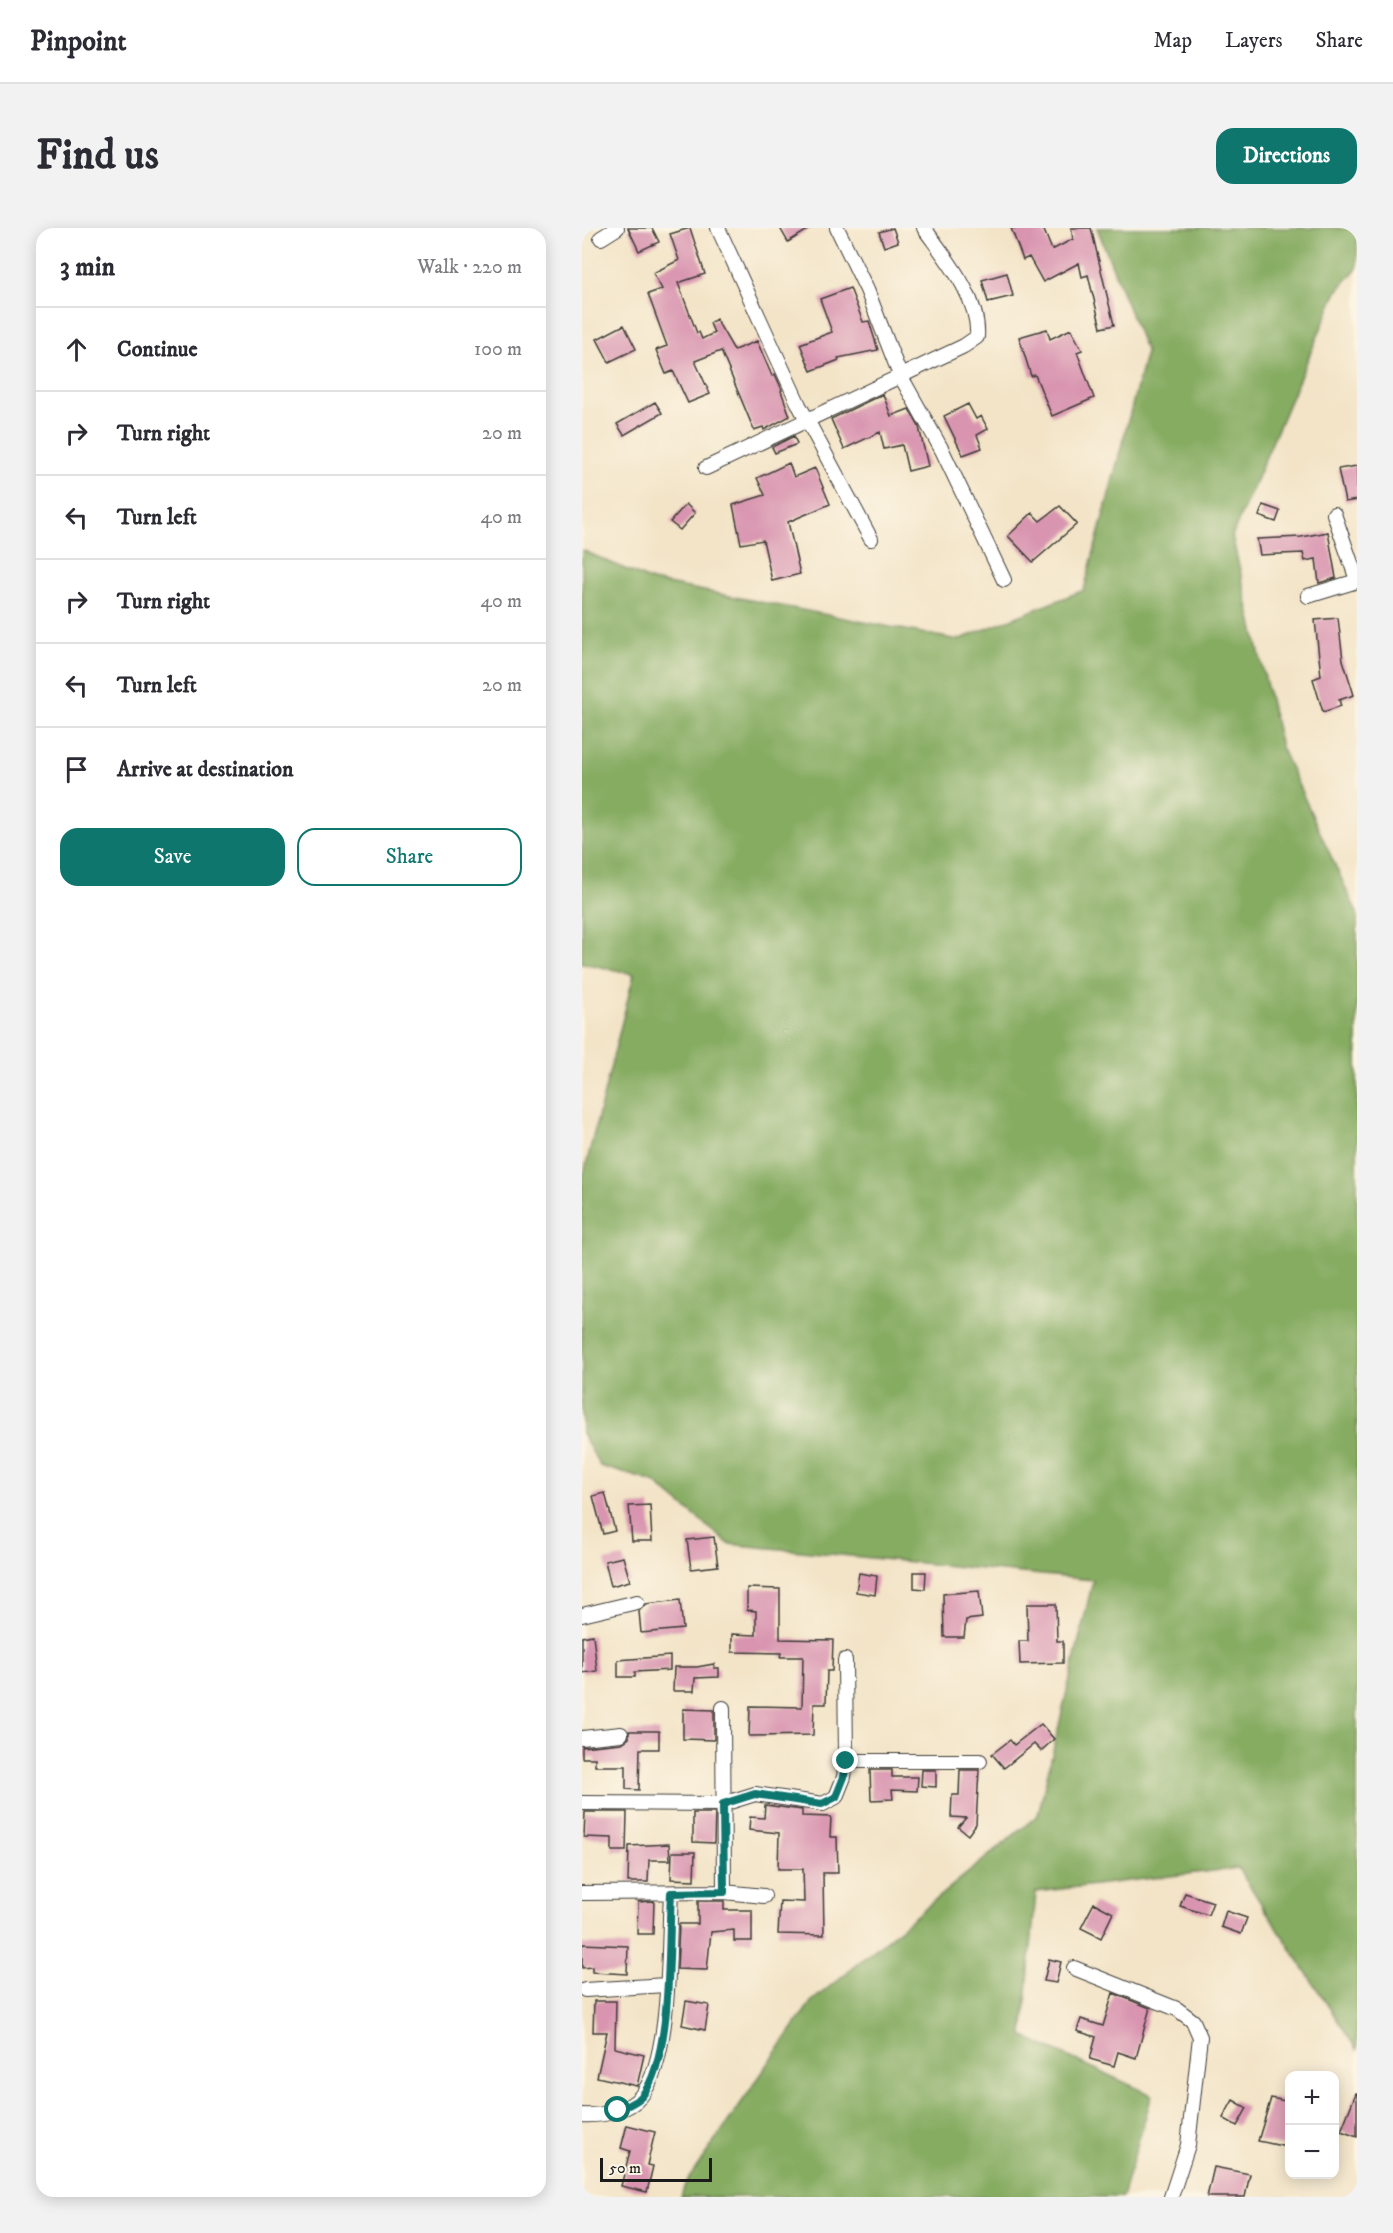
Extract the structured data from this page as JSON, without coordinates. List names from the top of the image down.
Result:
{
  "scale_bar": "50 m",
  "page": {
    "header": "Pinpoint",
    "nav": ["Map", "Layers", "Share"],
    "buttons": [
      "Directions",
      ["Save", "Share"]
    ],
    "title": "Find us",
    "heading": ["3 min", "Walk · 220 m"],
    "list": [
      ["Continue", "100 m"],
      ["Turn right", "20 m"],
      ["Turn left", "40 m"],
      ["Turn right", "40 m"],
      ["Turn left", "20 m"],
      "Arrive at destination"
    ],
    "map_buttons": ["+", "−"],
    "scale": "50 m"
  }
}
